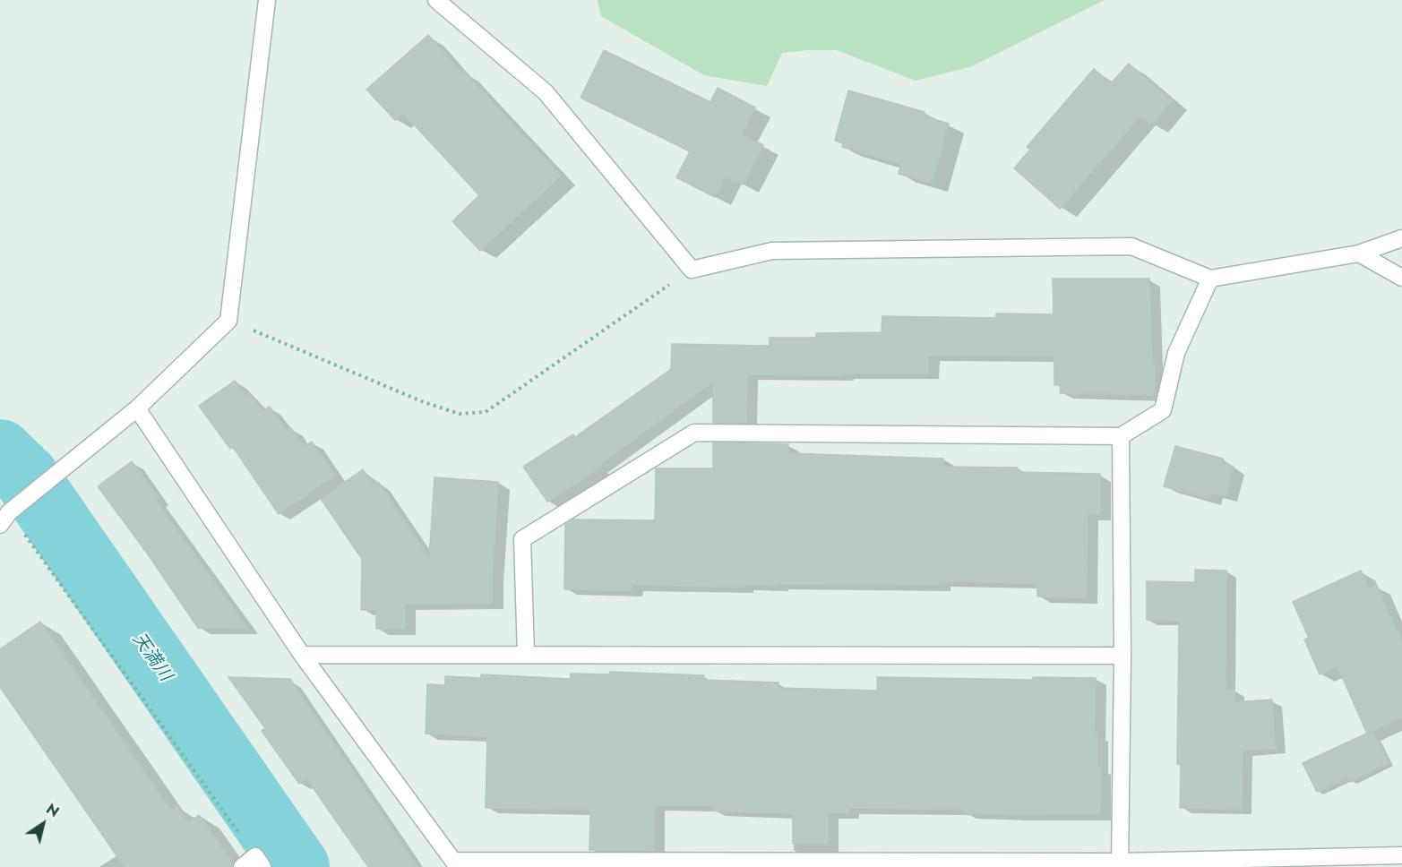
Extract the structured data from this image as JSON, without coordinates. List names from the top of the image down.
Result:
{
  "water": ["天満川"],
  "north": "top right"
}
